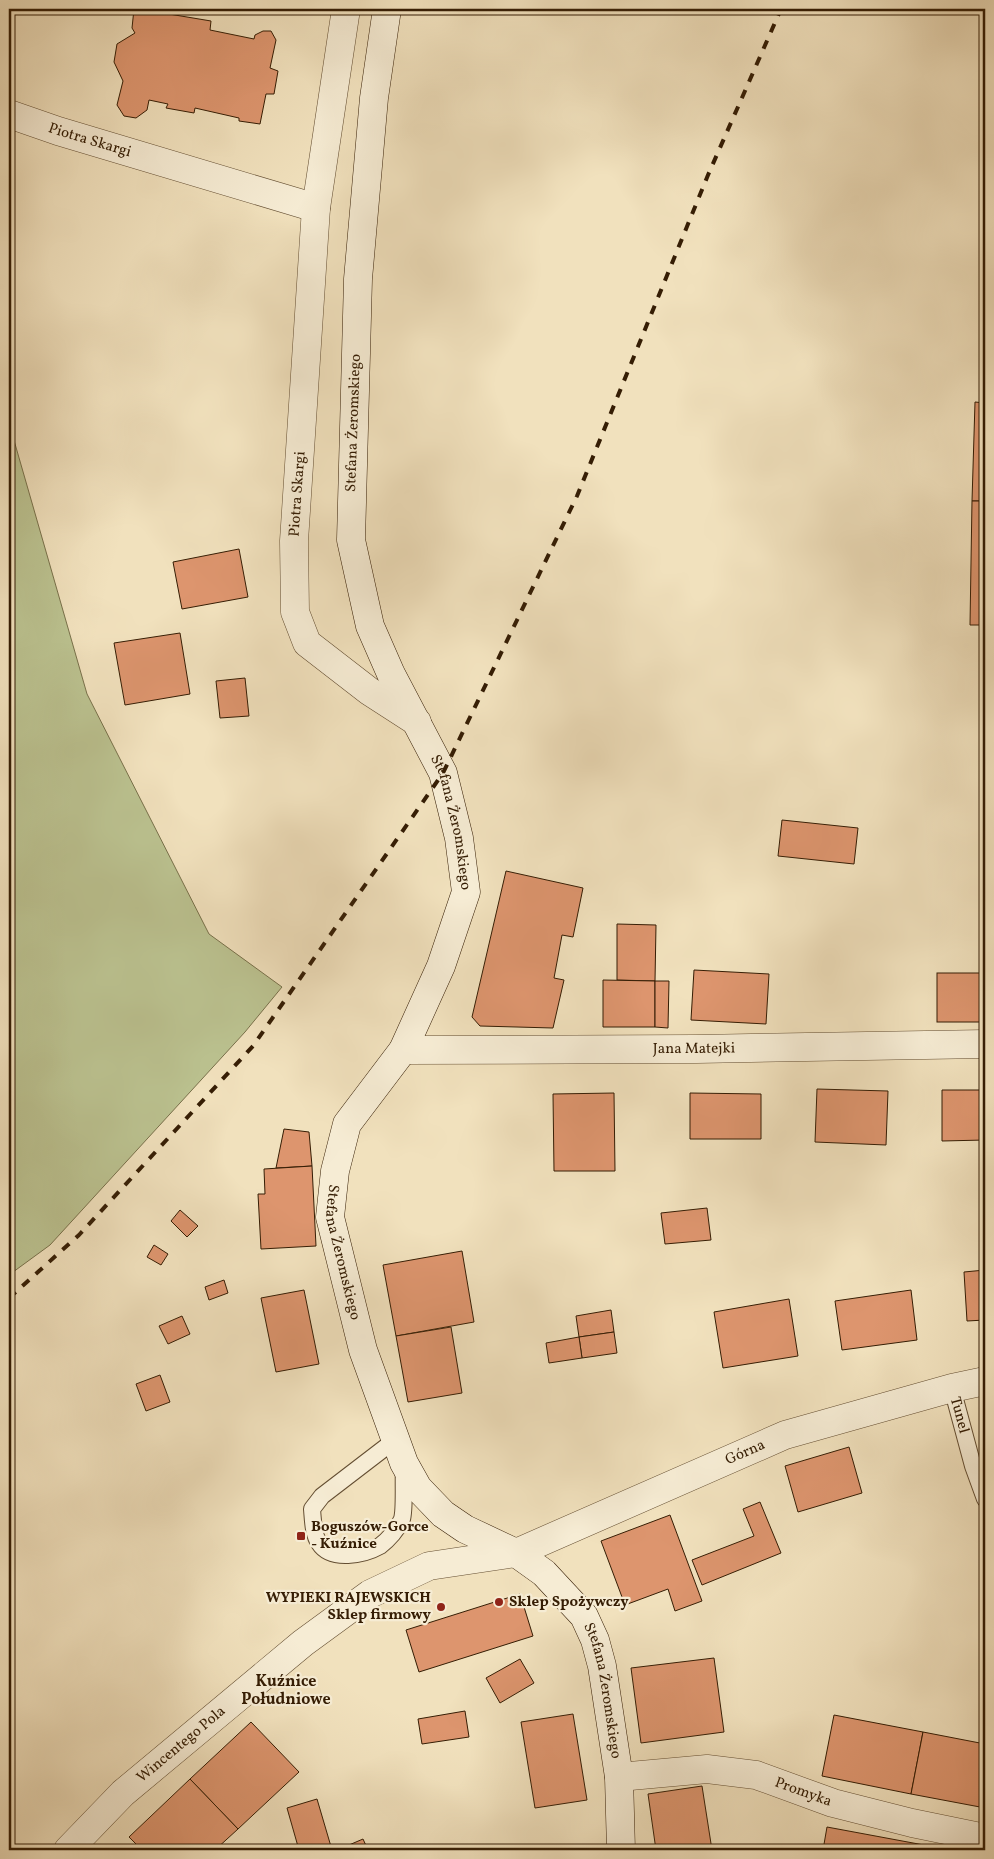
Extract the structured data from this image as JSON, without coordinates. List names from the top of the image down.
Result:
{
  "streets": {
    "street": [
      "Piotra Skargi",
      "Stefana Żeromskiego",
      "Jana Matejki",
      "Górna",
      "Wincentego Pola",
      "Promyka"
    ],
    "lane": ["Tunel"]
  },
  "crossings": [
    ["Piotra Skargi", "Stefana Żeromskiego"],
    ["Stefana Żeromskiego", "Jana Matejki"],
    ["Stefana Żeromskiego", "Górna"],
    ["Stefana Żeromskiego", "Wincentego Pola"],
    ["Stefana Żeromskiego", "Promyka"],
    ["Tunel", "Górna"],
    ["Górna", "Wincentego Pola"]
  ],
  "districts": ["Kuźnice Południowe"],
  "places": {
    "transit": ["Boguszów-Gorce - Kuźnice"],
    "other": ["Sklep Spożywczy", "WYPIEKI RAJEWSKICH Sklep firmowy"]
  }
}
